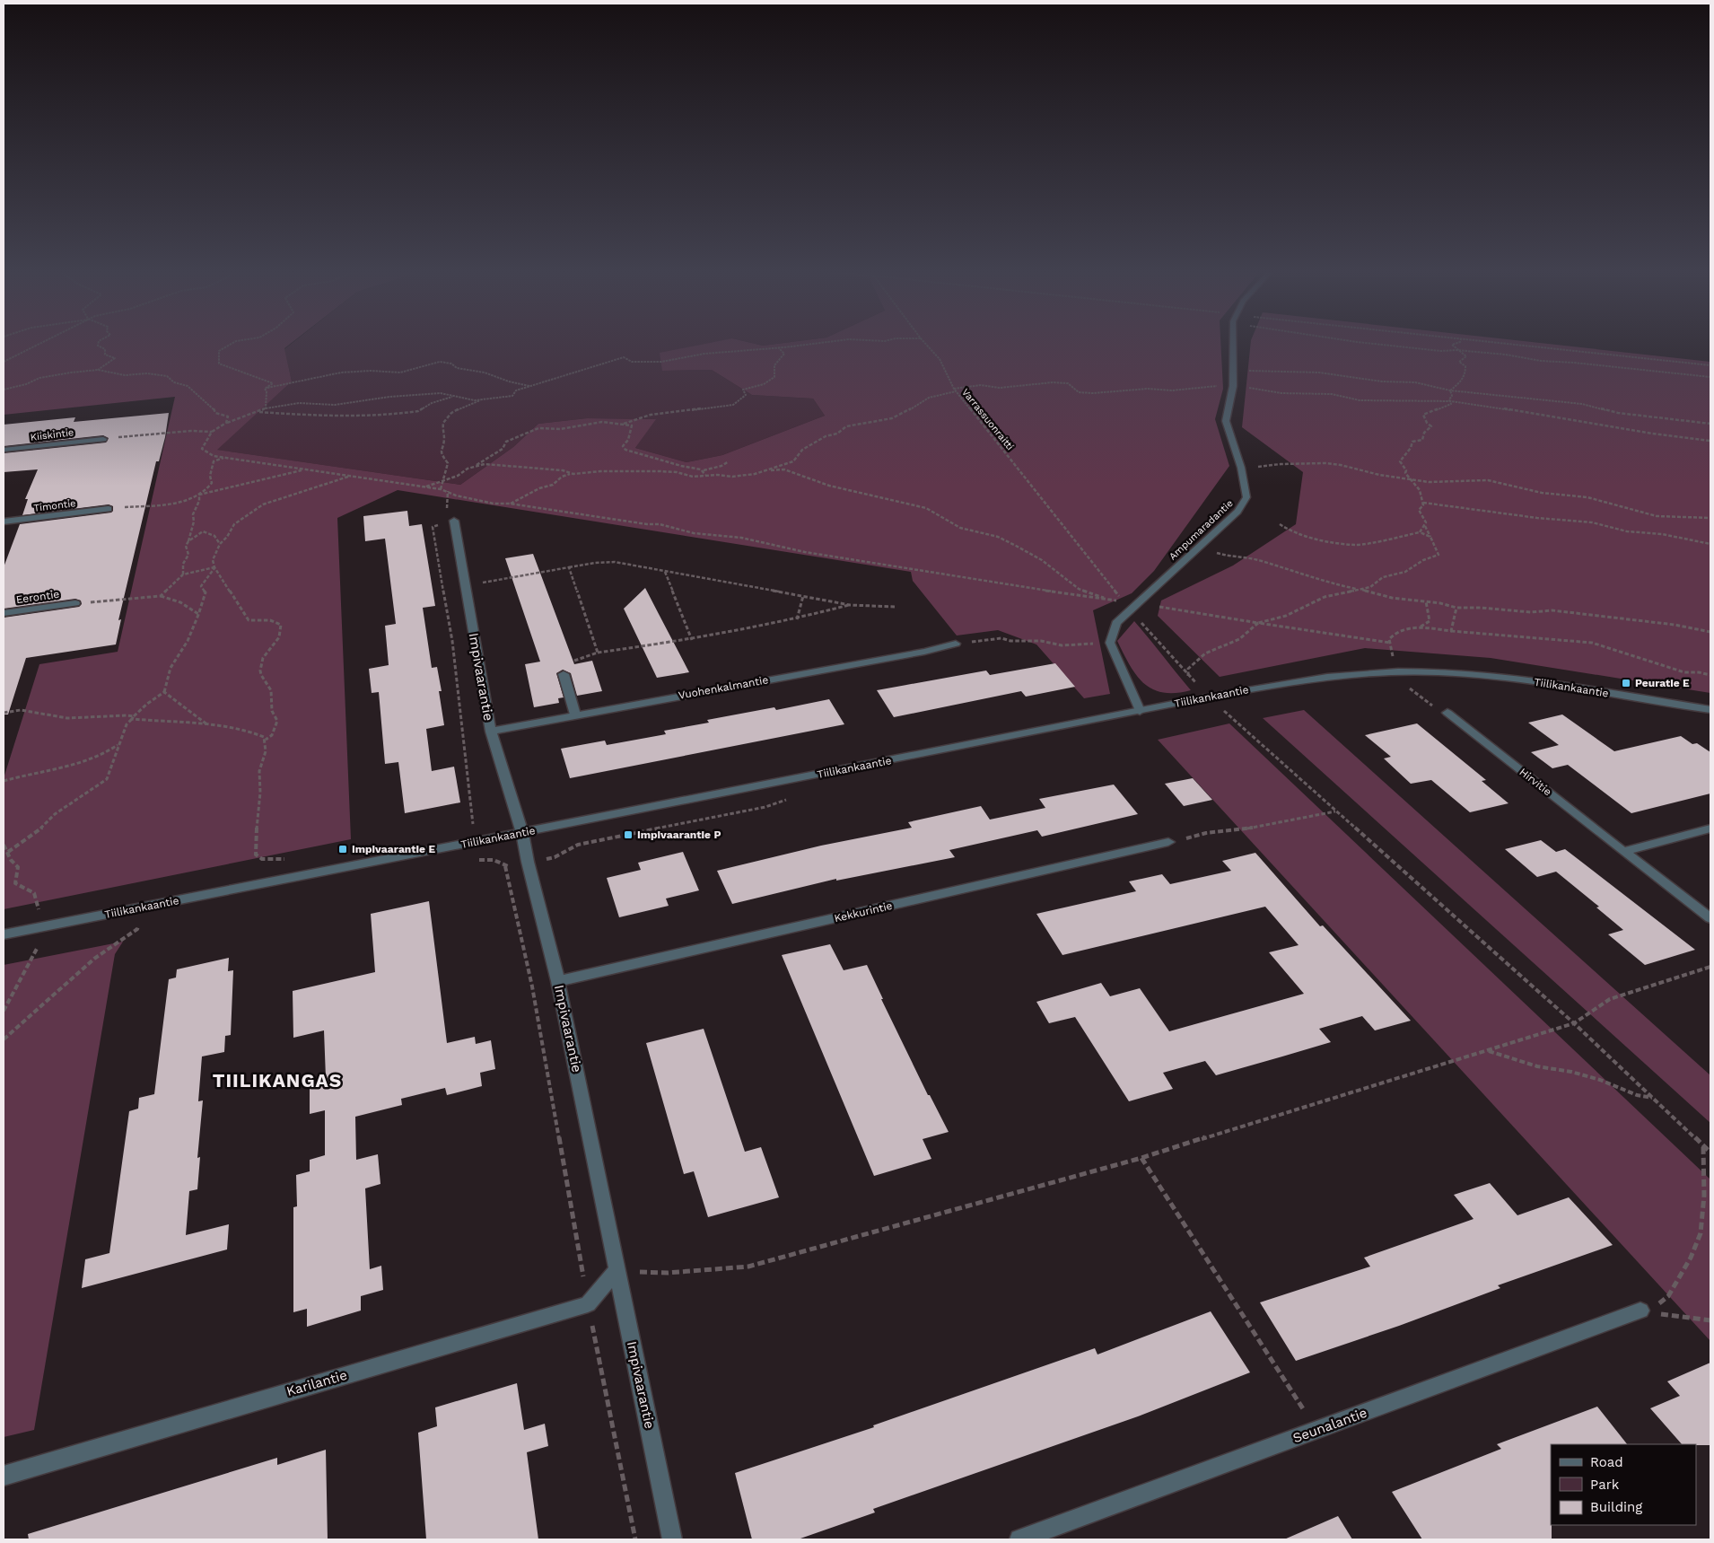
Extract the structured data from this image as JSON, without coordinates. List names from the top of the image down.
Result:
{
  "streets": {
    "street": [
      "Kiiskintie",
      "Timontie",
      "Ampumaradantie",
      "Eerontie",
      "Impivaarantie",
      "Vuohenkalmantie",
      "Tiilikankaantie",
      "Hirvitie",
      "Kekkurintie",
      "Karilantie",
      "Seunalantie"
    ],
    "path": ["Varrassuonraitti"]
  },
  "crossings": [
    ["Impivaarantie", "Vuohenkalmantie"],
    ["Impivaarantie", "Tiilikankaantie"],
    ["Impivaarantie", "Kekkurintie"]
  ],
  "districts": ["TIILIKANGAS"],
  "places": {
    "transit": ["Peuratie E", "Impivaarantie P", "Impivaarantie E"]
  },
  "legend": ["Road", "Park", "Building"]
}
